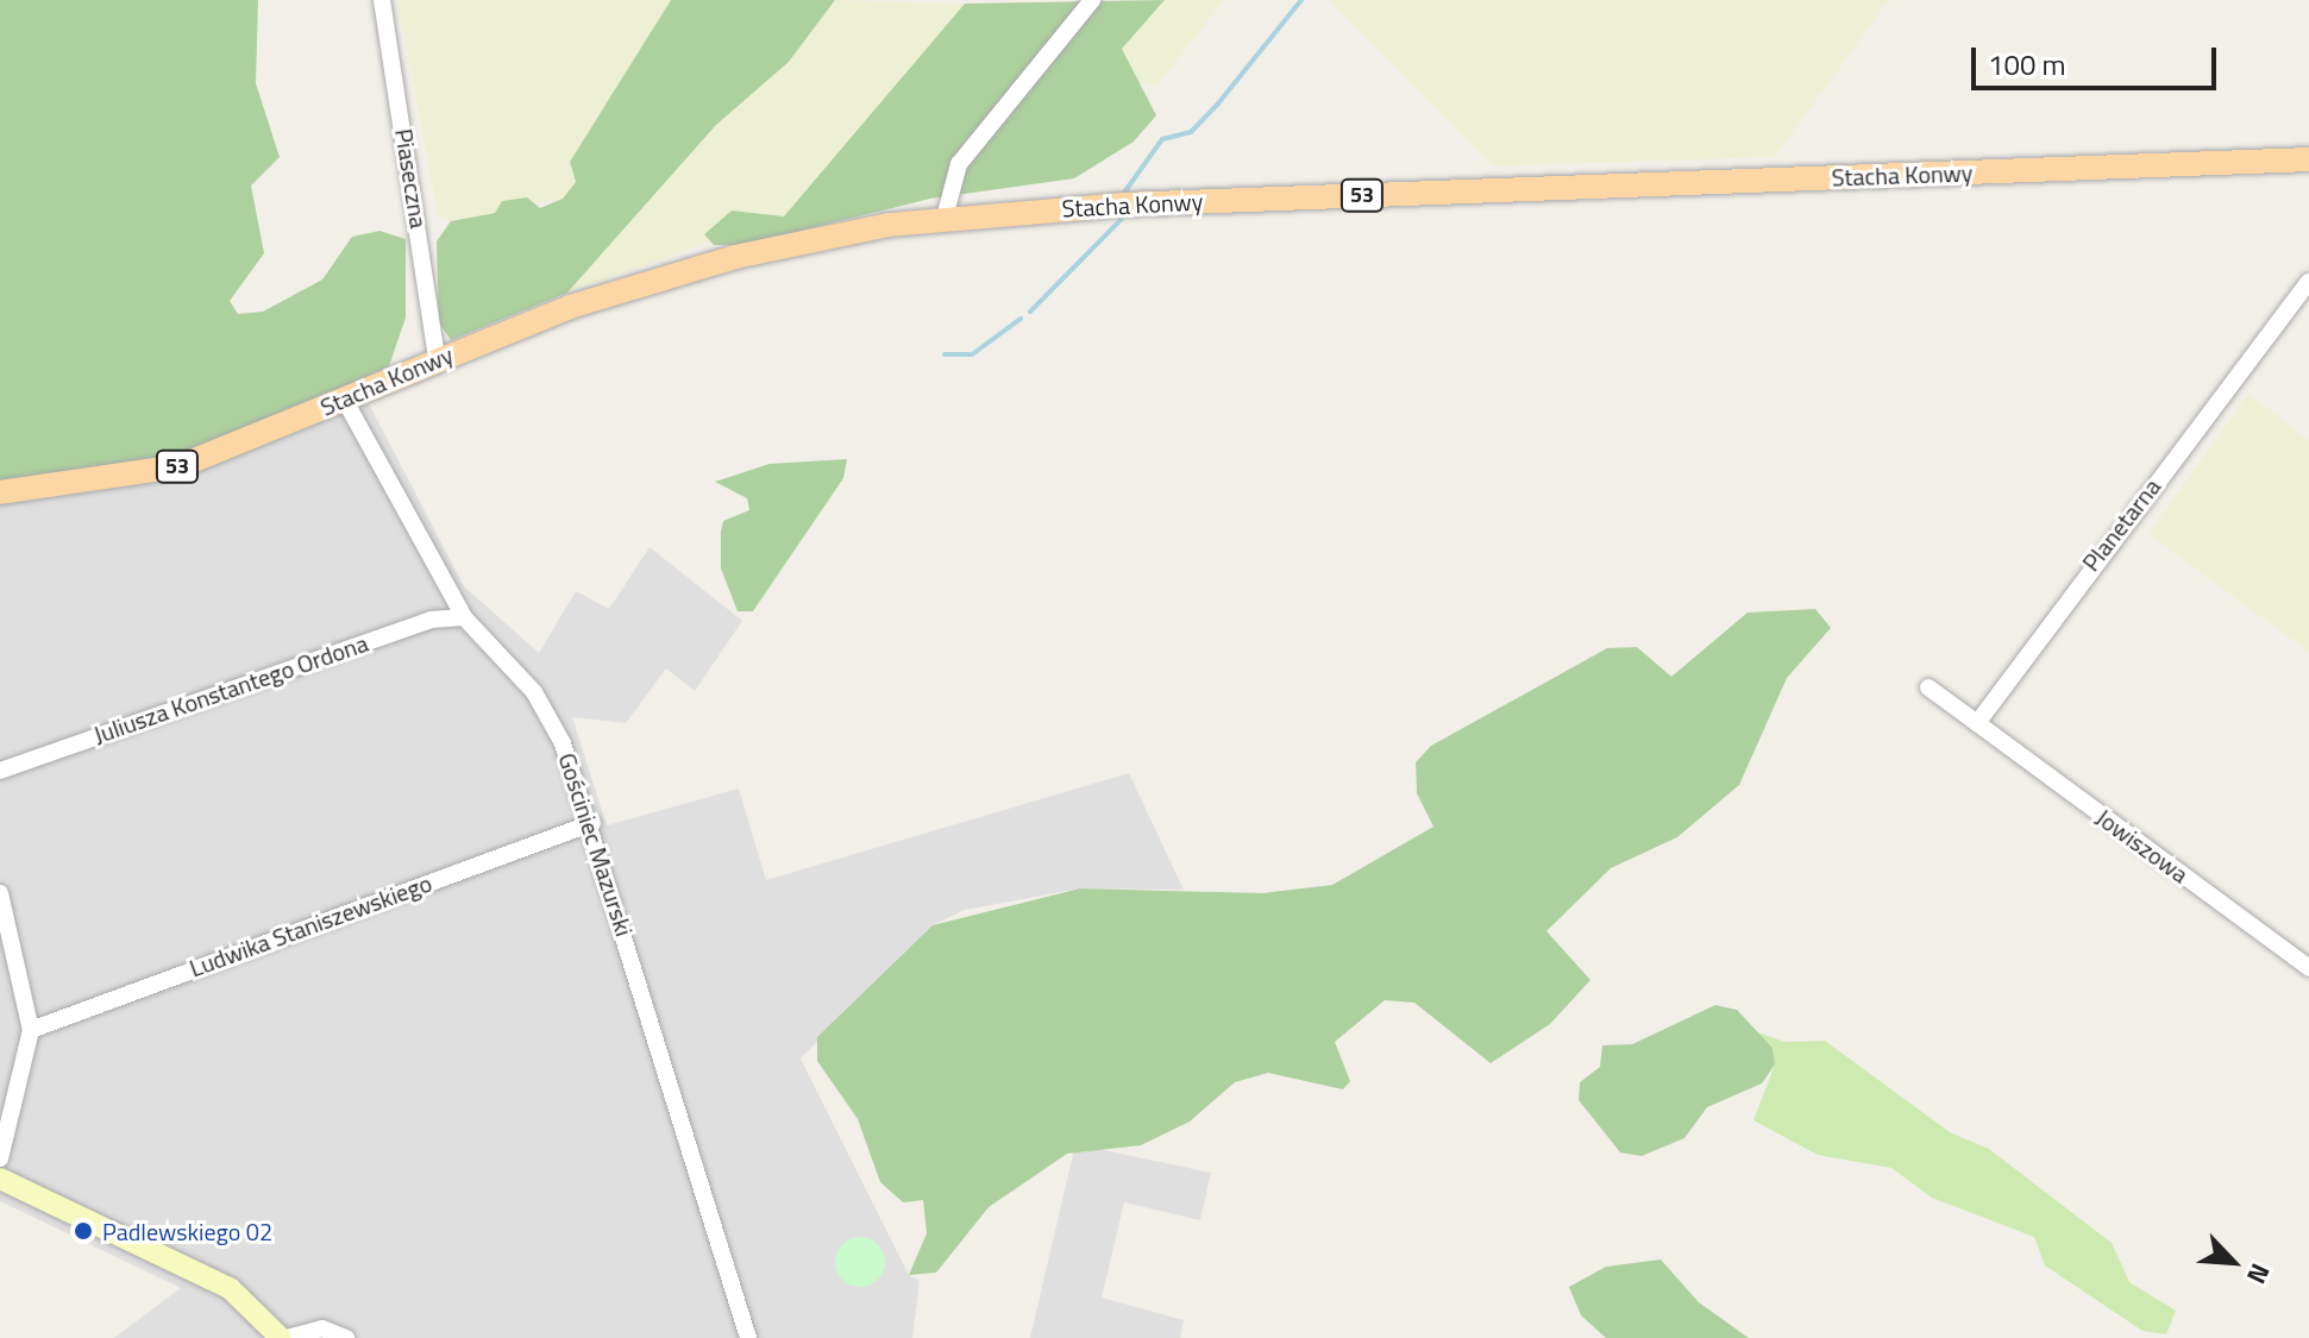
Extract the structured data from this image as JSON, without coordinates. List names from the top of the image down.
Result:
{
  "streets": {
    "main road": ["Stacha Konwy", "53"],
    "street": [
      "Piaseczna",
      "Planetarna",
      "Juliusza Konstantego Ordona",
      "Gościniec Mazurski",
      "Jowiszowa",
      "Ludwika Staniszewskiego"
    ]
  },
  "crossings": [
    ["Stacha Konwy", "Piaseczna"],
    ["Stacha Konwy", "Gościniec Mazurski"],
    ["Planetarna", "Jowiszowa"],
    ["Juliusza Konstantego Ordona", "Gościniec Mazurski"],
    ["Gościniec Mazurski", "Ludwika Staniszewskiego"]
  ],
  "places": ["Padlewskiego 02"],
  "scale_bar": "100 m",
  "north": "bottom right"
}
